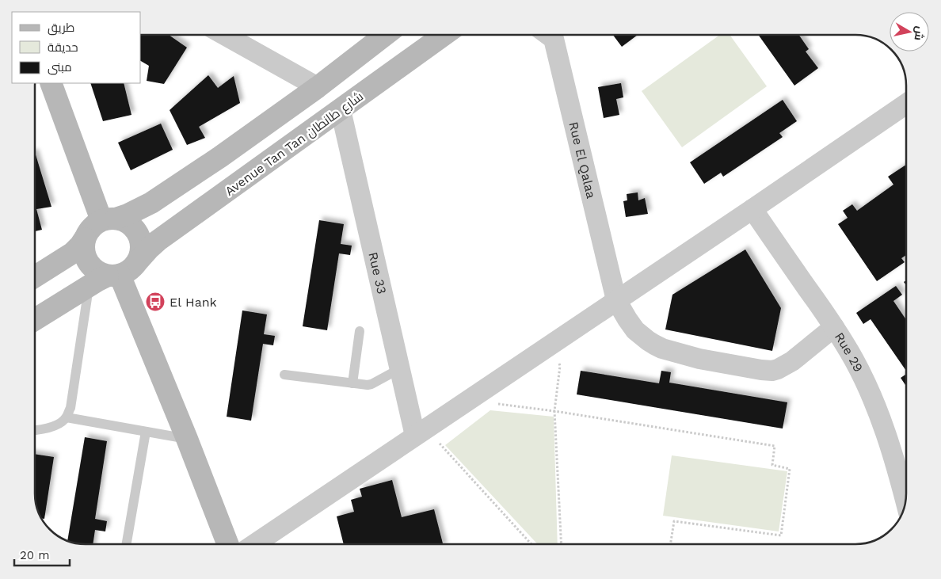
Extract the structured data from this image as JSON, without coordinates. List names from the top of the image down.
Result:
{
  "streets": {
    "main road": ["Avenue Tan Tan شارع طانطان"],
    "street": ["Rue El Qalaa", "Rue 33", "Rue 29"]
  },
  "crossings": [
    ["Avenue Tan Tan شارع طانطان", "Rue 33"],
    ["Rue El Qalaa", "Rue 29"]
  ],
  "places": {
    "bus stop": ["El Hank"]
  },
  "legend": ["طريق", "حديقة", "مبنى"],
  "scale_bar": "20 m",
  "north": "right"
}
